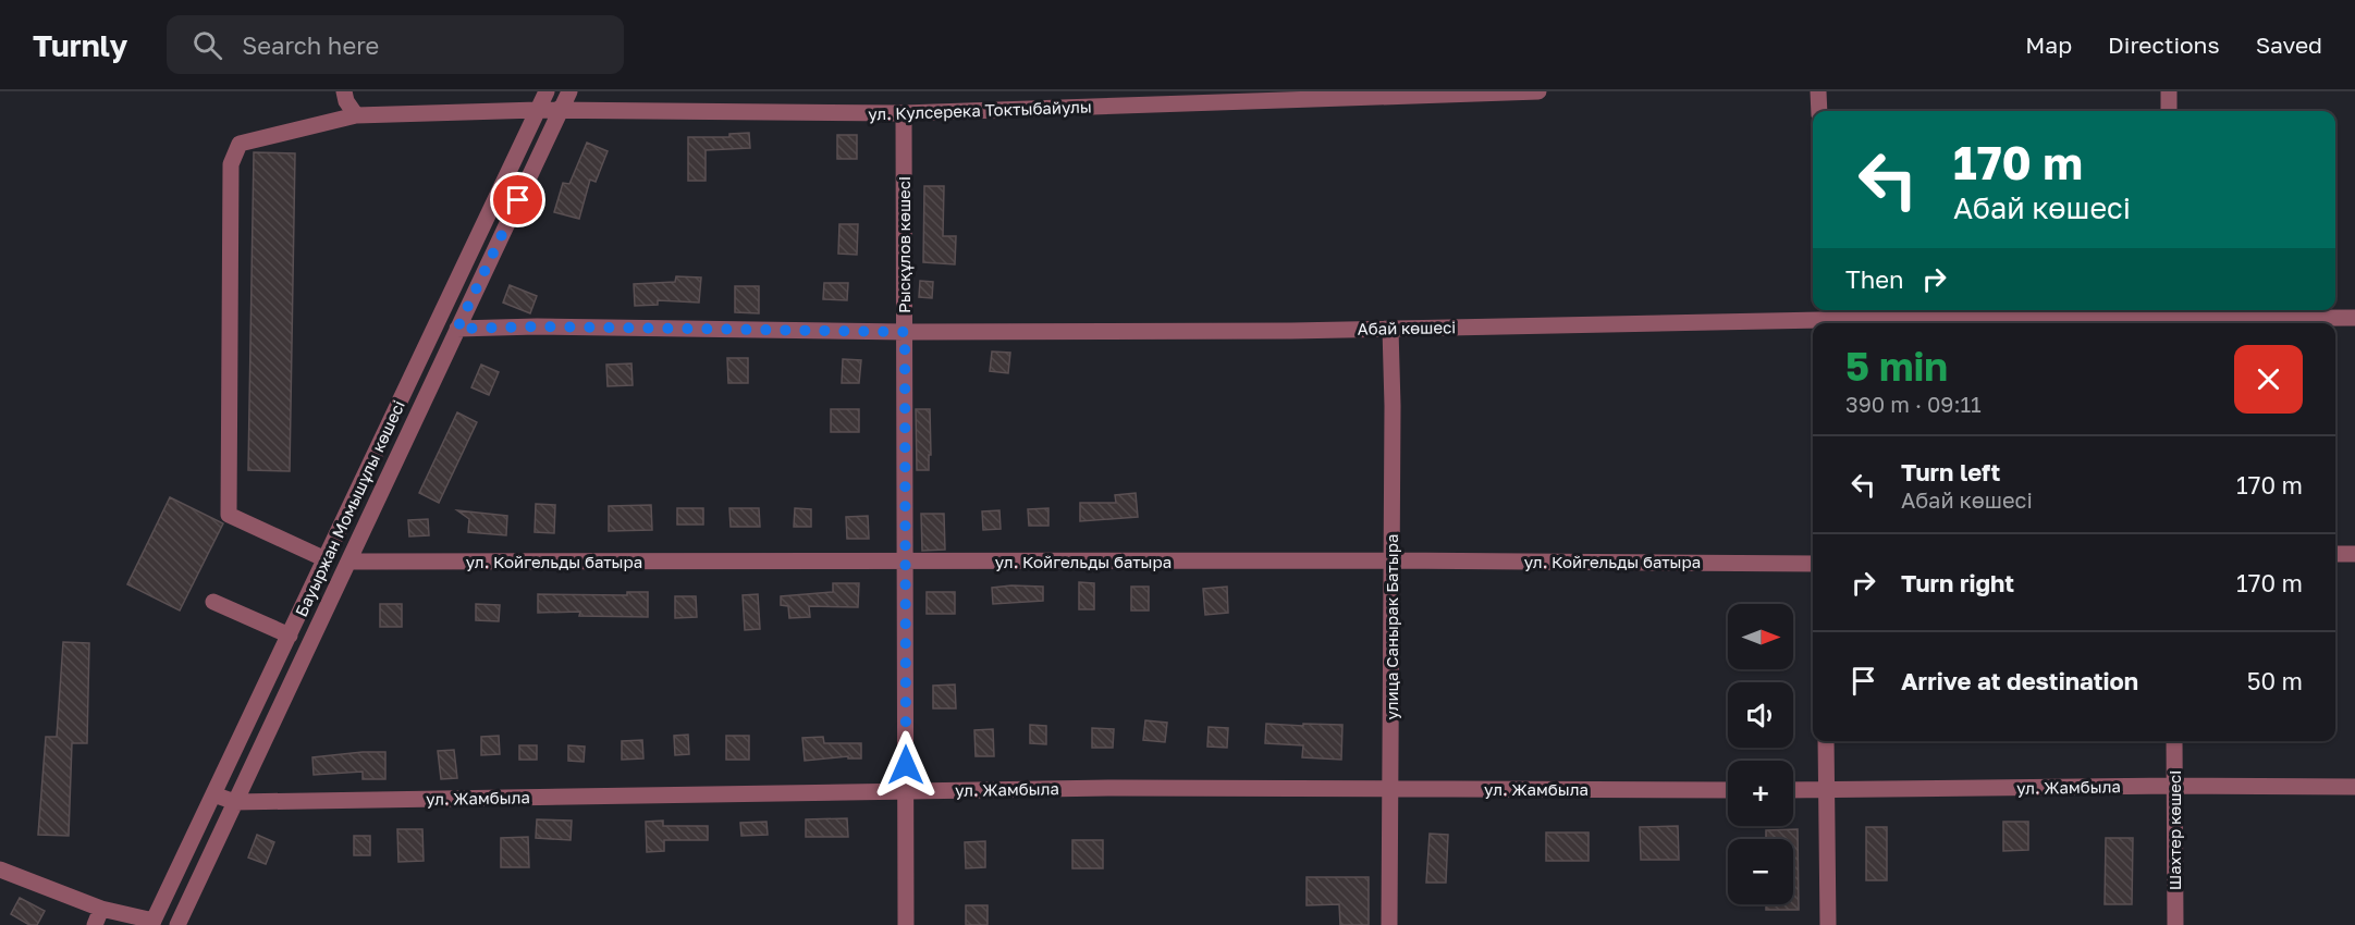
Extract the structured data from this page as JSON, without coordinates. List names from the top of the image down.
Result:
{
  "streets": {
    "street": [
      "ул. Кулсерека Токтыбайулы",
      "Рысқұлов көшесі",
      "Абай көшесі",
      "Бауыржан Момышұлы көшесі",
      "ул. Койгельды батыра",
      "улица Санырак Батыра",
      "ул. Жамбыла",
      "Шахтер көшесі"
    ]
  },
  "crossings": [
    ["ул. Кулсерека Токтыбайулы", "Рысқұлов көшесі"],
    ["ул. Кулсерека Токтыбайулы", "Бауыржан Момышұлы көшесі"],
    ["Рысқұлов көшесі", "Абай көшесі"],
    ["Рысқұлов көшесі", "ул. Койгельды батыра"],
    ["Рысқұлов көшесі", "ул. Жамбыла"],
    ["Абай көшесі", "Бауыржан Момышұлы көшесі"],
    ["Абай көшесі", "улица Санырак Батыра"],
    ["Бауыржан Момышұлы көшесі", "ул. Койгельды батыра"],
    ["Бауыржан Момышұлы көшесі", "ул. Жамбыла"],
    ["ул. Койгельды батыра", "улица Санырак Батыра"],
    ["улица Санырак Батыра", "ул. Жамбыла"],
    ["ул. Жамбыла", "Шахтер көшесі"]
  ],
  "north": "right",
  "page": {
    "header": "Turnly",
    "search": "Search here",
    "nav": ["Map", "Directions", "Saved"],
    "turn": ["170 m", "Абай көшесі"],
    "then": "Then",
    "heading": ["5 min", "390 m · 09:11"],
    "list": [
      {
        "name": "Turn left",
        "note": "Абай көшесі",
        "value": "170 m"
      },
      {
        "name": "Turn right",
        "value": "170 m"
      },
      {
        "name": "Arrive at destination",
        "value": "50 m"
      }
    ],
    "map_buttons": ["+", "−"]
  }
}
